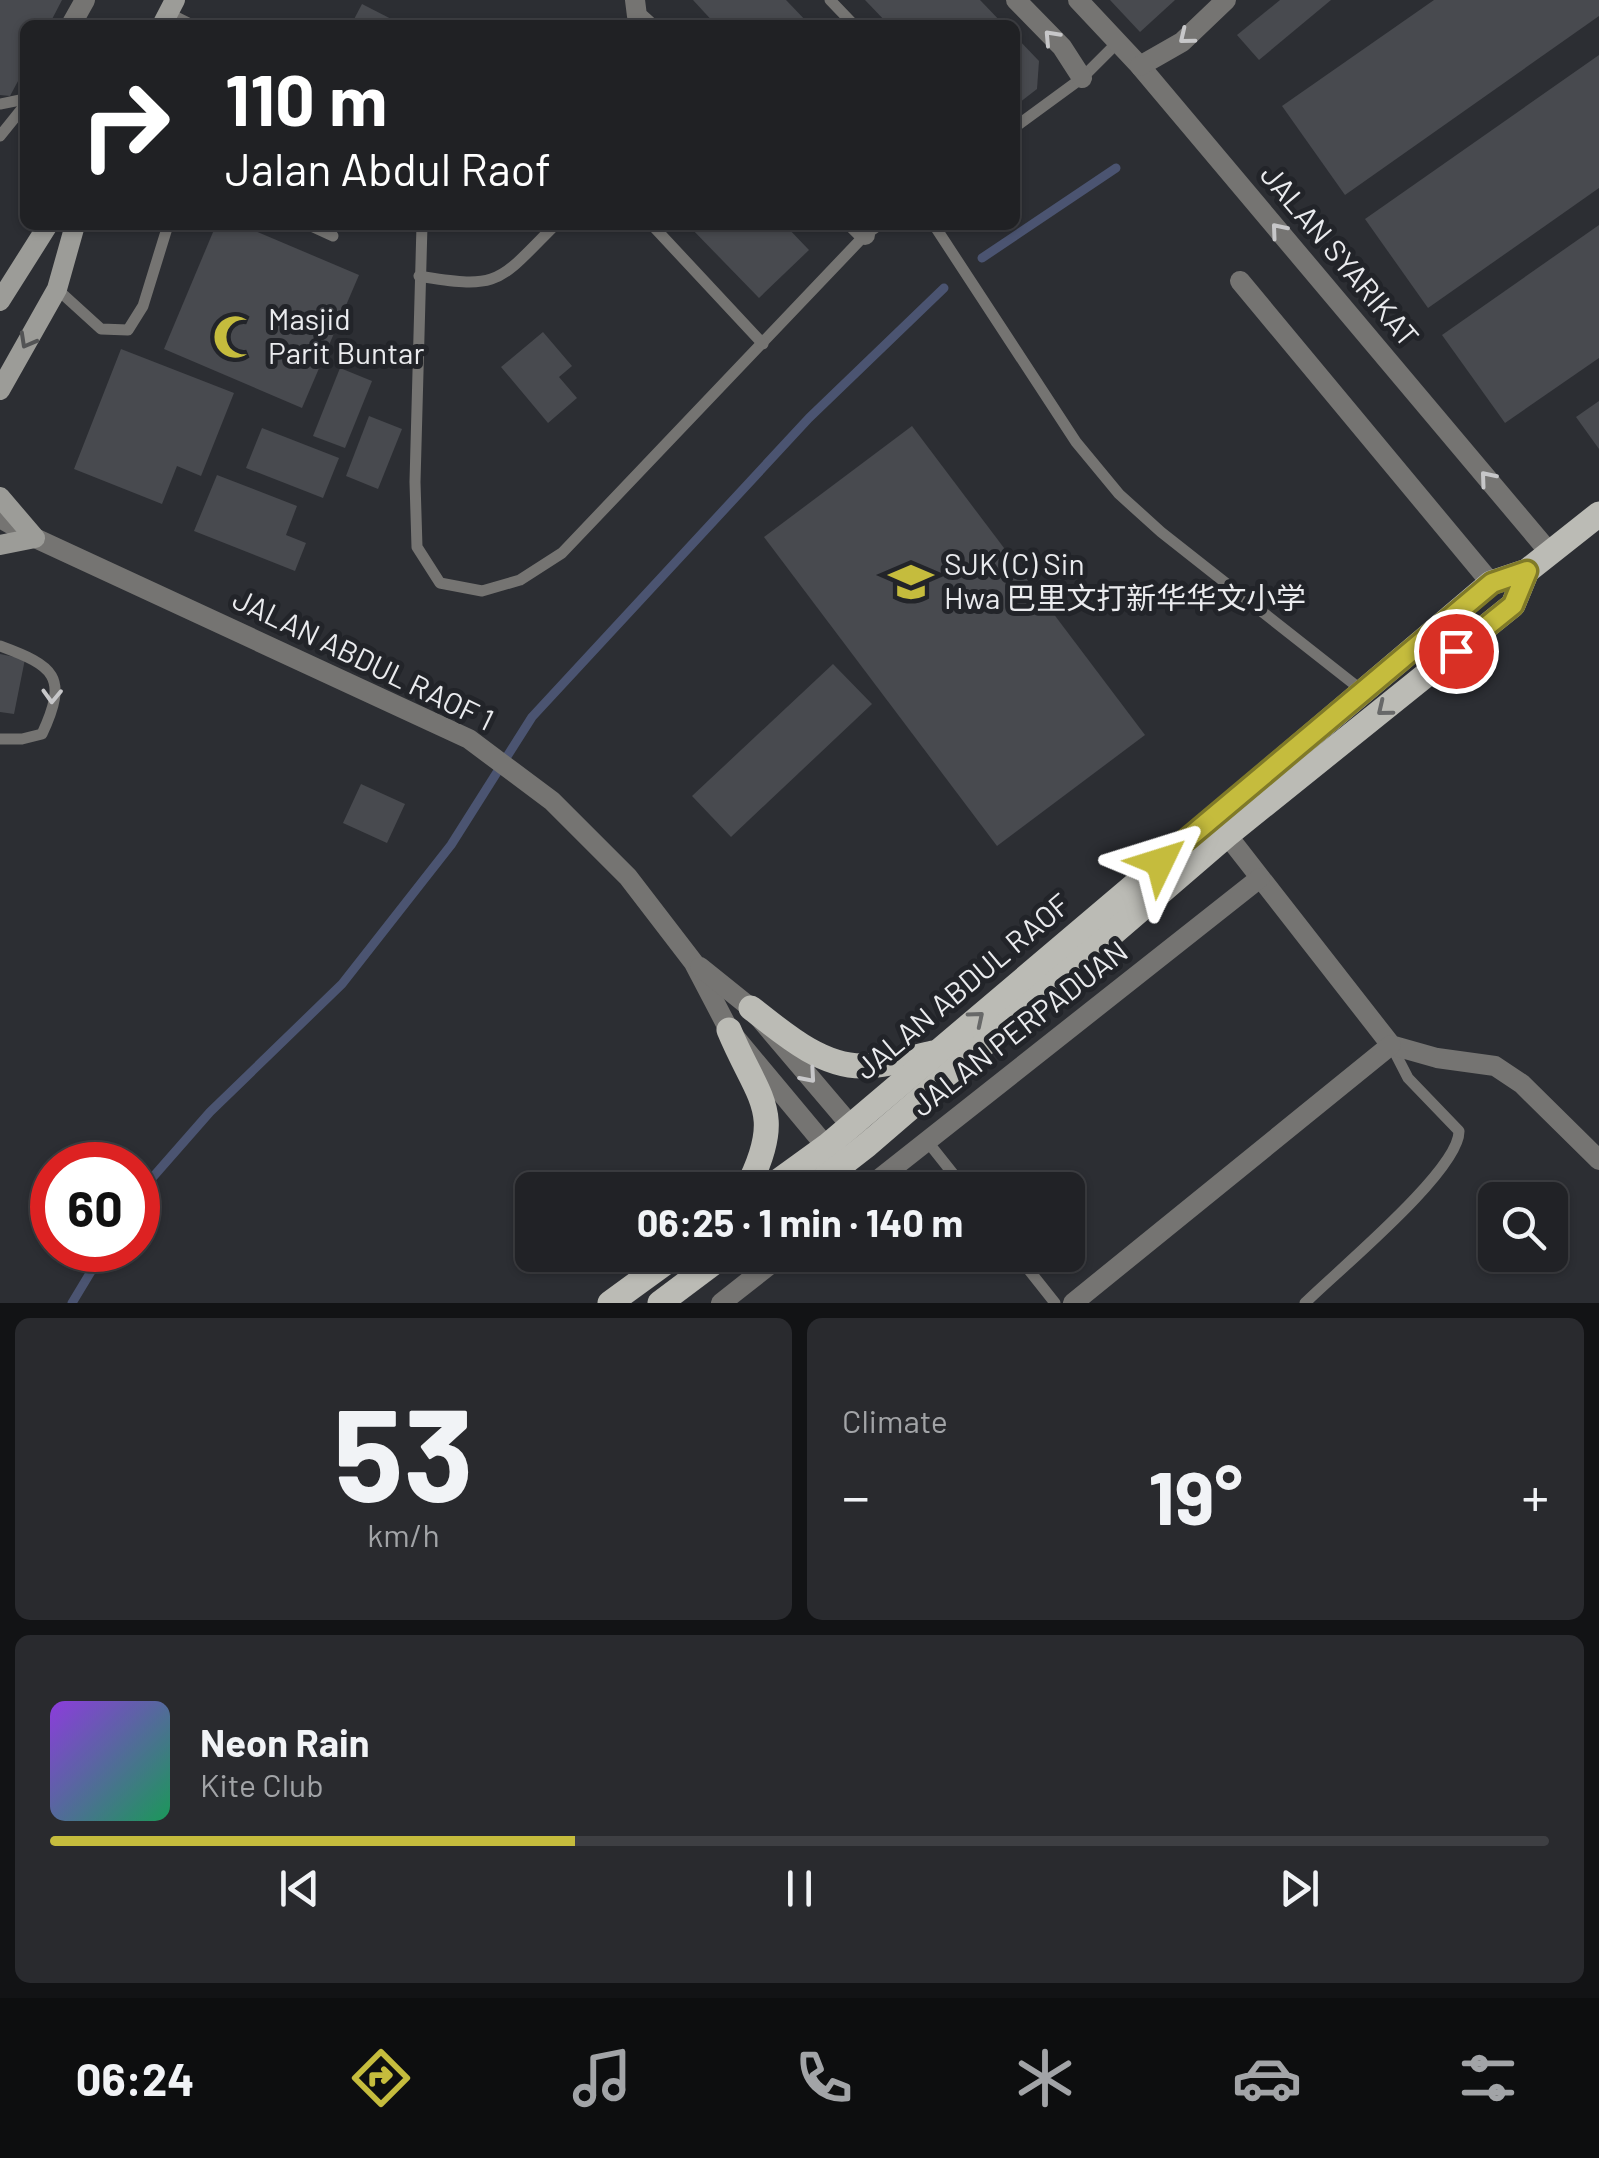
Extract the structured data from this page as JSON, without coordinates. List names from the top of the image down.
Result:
{
  "streets": {
    "main road": ["JALAN ABDUL RAOF"],
    "street": ["JALAN SYARIKAT", "JALAN ABDUL RAOF 1", "JALAN PERPADUAN"]
  },
  "crossings": [
    ["JALAN SYARIKAT", "JALAN ABDUL RAOF"],
    ["JALAN ABDUL RAOF 1", "JALAN ABDUL RAOF"]
  ],
  "places": {
    "mosque": ["Masjid Parit Buntar"],
    "school or university": ["SJK (C) Sin Hwa 巴里文打新华华文小学"]
  },
  "page": {
    "turn": ["110 m", "Jalan Abdul Raof"],
    "limit": "60",
    "trip": "06:25 · 1 min · 140 m",
    "tile": [
      ["53", "km/h"],
      "Climate"
    ],
    "heat": ["−", "19°", "+"],
    "song": ["Neon Rain", "Kite Club"],
    "tabs": "06:24"
  }
}
